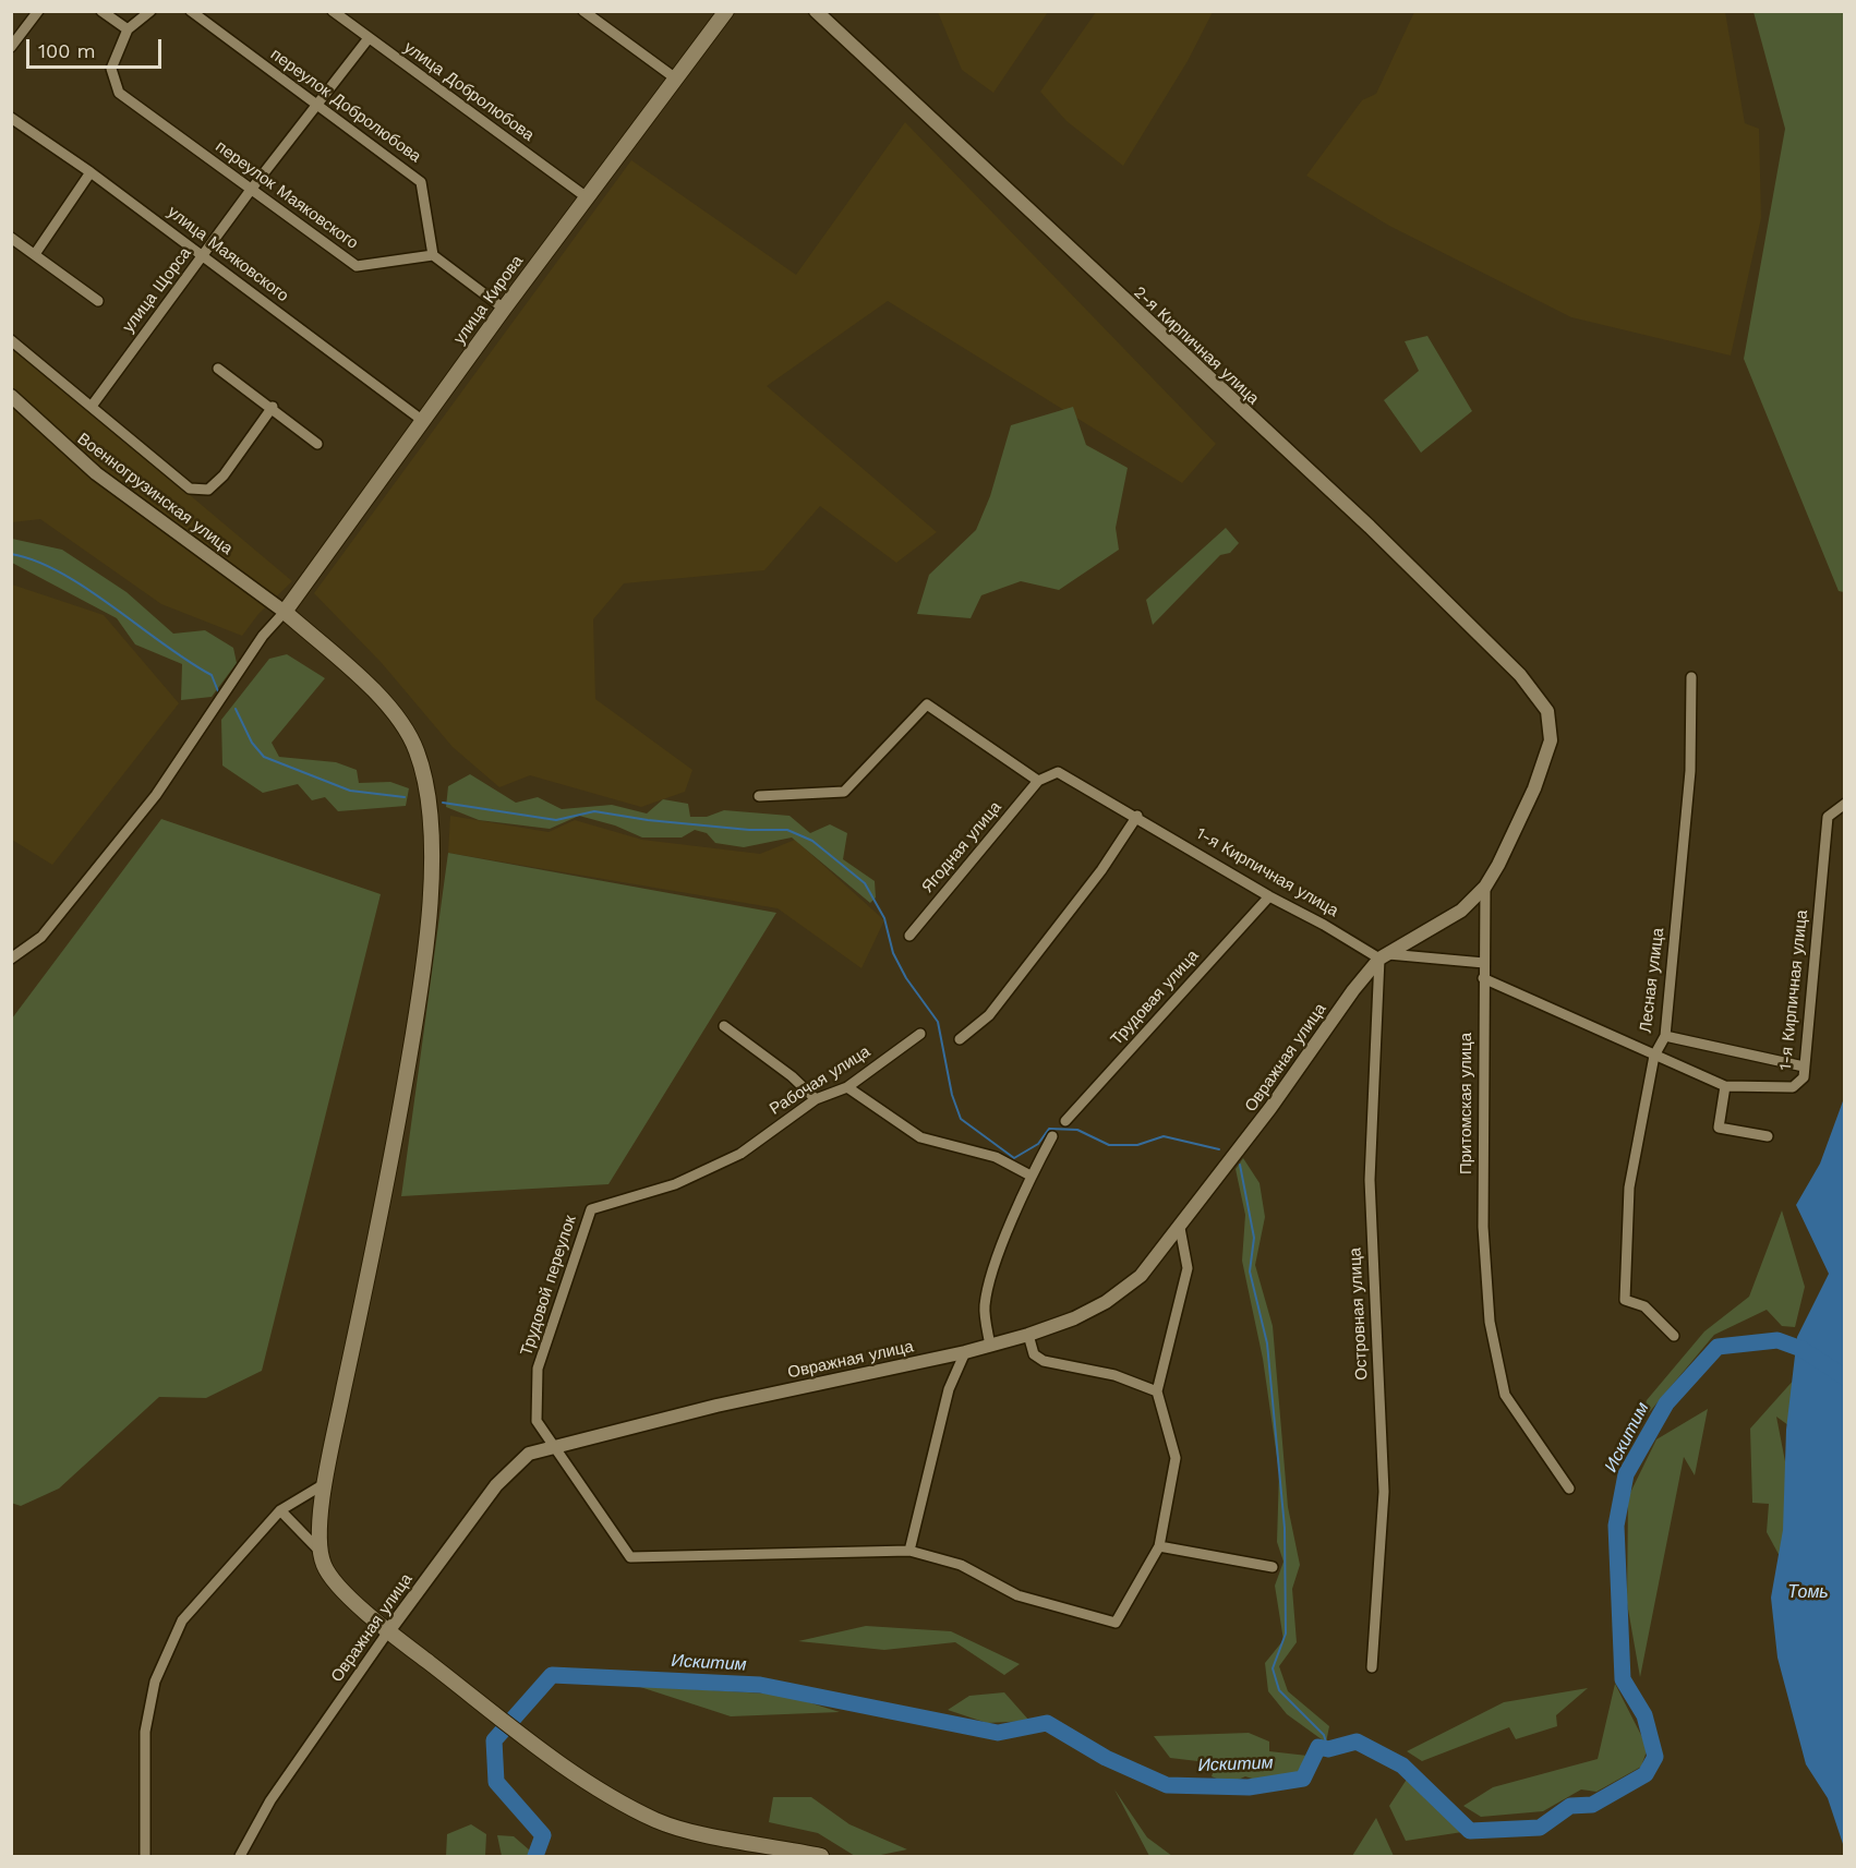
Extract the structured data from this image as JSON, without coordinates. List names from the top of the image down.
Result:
{
  "streets": {
    "main road": ["улица Кирова"],
    "street": [
      "улица Добролюбова",
      "переулок Добролюбова",
      "переулок Маяковского",
      "улица Маяковского",
      "улица Щорса",
      "2-я Кирпичная улица",
      "Военногрузинская улица",
      "Ягодная улица",
      "1-я Кирпичная улица",
      "Лесная улица",
      "Трудовая улица",
      "Овражная улица",
      "Рабочая улица",
      "Притомская улица",
      "Трудовой переулок",
      "Островная улица"
    ]
  },
  "crossings": [
    ["улица Добролюбова", "улица Щорса"],
    ["улица Добролюбова", "улица Кирова"],
    ["переулок Добролюбова", "переулок Маяковского"],
    ["переулок Добролюбова", "улица Щорса"],
    ["переулок Маяковского", "улица Щорса"],
    ["улица Маяковского", "улица Щорса"],
    ["улица Маяковского", "улица Кирова"],
    ["улица Кирова", "Военногрузинская улица"],
    ["2-я Кирпичная улица", "Притомская улица"],
    ["Ягодная улица", "1-я Кирпичная улица"],
    ["1-я Кирпичная улица", "Лесная улица"],
    ["1-я Кирпичная улица", "Трудовая улица"],
    ["1-я Кирпичная улица", "Овражная улица"],
    ["1-я Кирпичная улица", "Притомская улица"],
    ["1-я Кирпичная улица", "Островная улица"],
    ["Овражная улица", "Притомская улица"],
    ["Овражная улица", "Трудовой переулок"],
    ["Овражная улица", "Островная улица"],
    ["Рабочая улица", "Трудовой переулок"]
  ],
  "water": ["Искитим", "Томь"],
  "scale_bar": "100 m"
}
